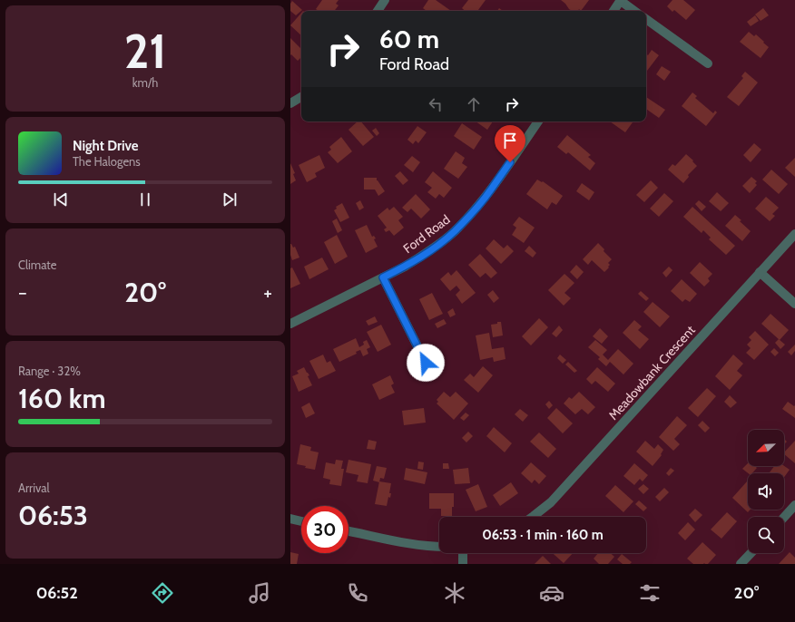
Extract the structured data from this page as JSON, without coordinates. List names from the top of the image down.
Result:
{
  "streets": {
    "street": ["Ford Road", "Meadowbank Crescent"]
  },
  "north": "bottom left",
  "page": {
    "tile": [
      ["21", "km/h"],
      "Climate",
      ["Range · 32%", "160 km"],
      ["Arrival", "06:53"]
    ],
    "turn": ["60 m", "Ford Road"],
    "song": ["Night Drive", "The Halogens"],
    "heat": ["−", "20°", "+"],
    "limit": "30",
    "trip": "06:53 · 1 min · 160 m",
    "tabs": ["06:52", "20°"]
  }
}
